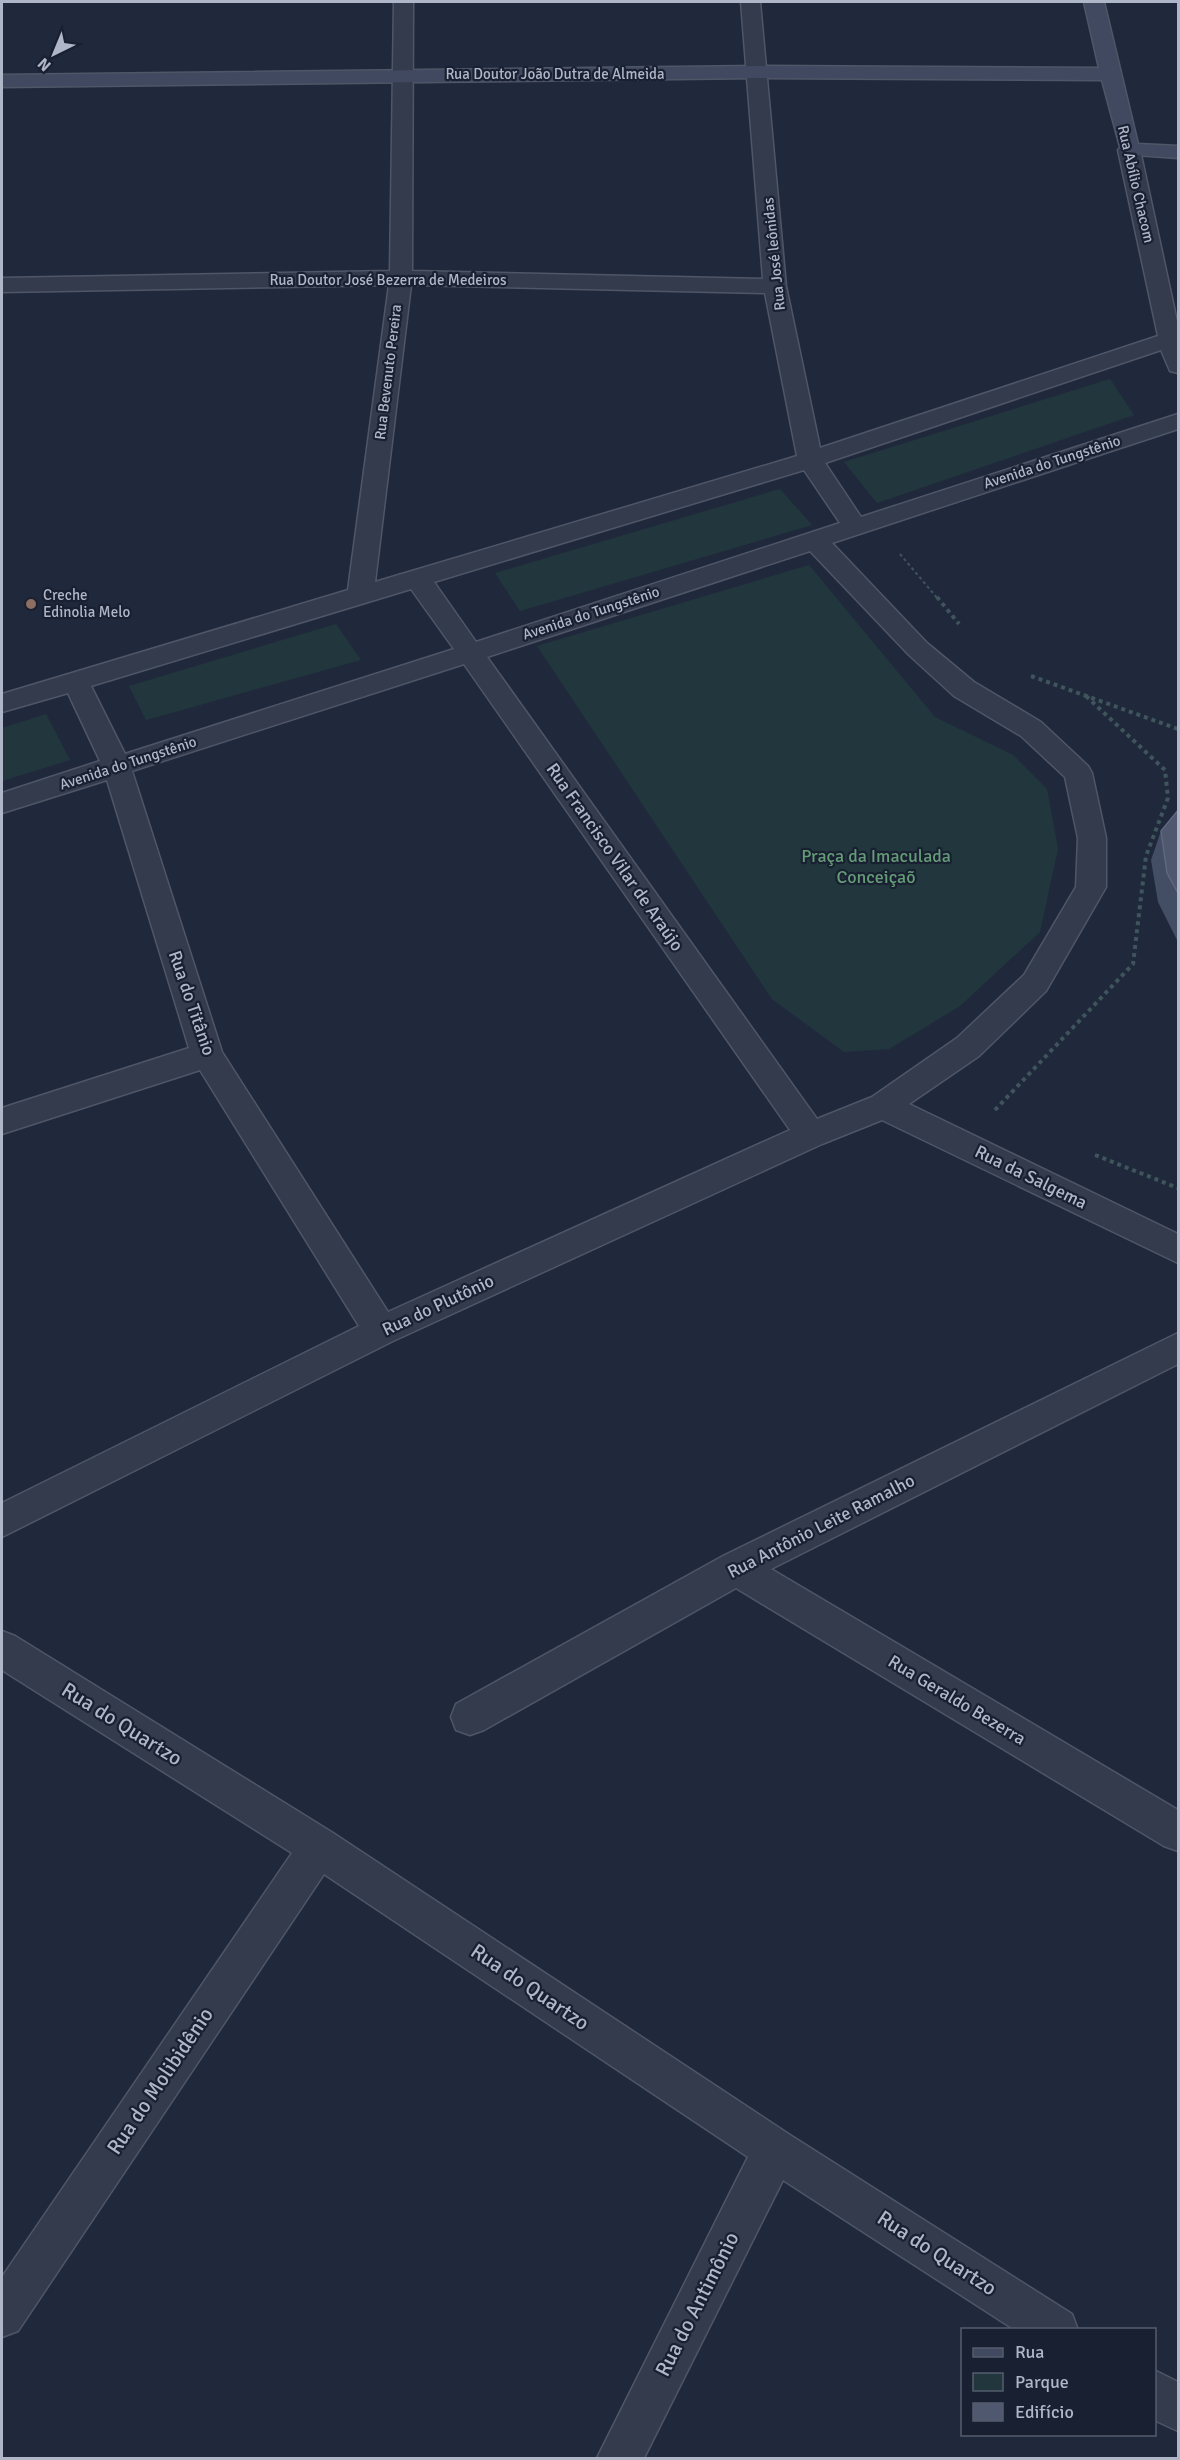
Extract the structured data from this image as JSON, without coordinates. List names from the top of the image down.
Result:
{
  "streets": {
    "main road": ["Rua Doutor João Dutra de Almeida", "Rua Abílio Chacom"],
    "street": [
      "Rua José leônidas",
      "Rua Doutor José Bezerra de Medeiros",
      "Rua Bevenuto Pereira",
      "Avenida do Tungstênio",
      "Rua Francisco Vilar de Araújo",
      "Rua do Titânio",
      "Rua da Salgema",
      "Rua do Plutônio",
      "Rua Antônio Leite Ramalho",
      "Rua Geraldo Bezerra",
      "Rua do Quartzo",
      "Rua do Molibidênio",
      "Rua do Antimônio"
    ]
  },
  "crossings": [
    ["Rua Doutor João Dutra de Almeida", "Rua Abílio Chacom"],
    ["Rua Doutor João Dutra de Almeida", "Rua José leônidas"],
    ["Rua Doutor João Dutra de Almeida", "Rua Bevenuto Pereira"],
    ["Rua José leônidas", "Rua Doutor José Bezerra de Medeiros"],
    ["Rua José leônidas", "Avenida do Tungstênio"],
    ["Rua Doutor José Bezerra de Medeiros", "Rua Bevenuto Pereira"],
    ["Avenida do Tungstênio", "Rua Francisco Vilar de Araújo"],
    ["Avenida do Tungstênio", "Rua do Titânio"],
    ["Rua Francisco Vilar de Araújo", "Rua do Plutônio"],
    ["Rua do Titânio", "Rua do Plutônio"],
    ["Rua da Salgema", "Rua do Plutônio"],
    ["Rua Antônio Leite Ramalho", "Rua Geraldo Bezerra"],
    ["Rua do Quartzo", "Rua do Molibidênio"],
    ["Rua do Quartzo", "Rua do Antimônio"]
  ],
  "parks": ["Praça da Imaculada Conceiçaõ"],
  "places": ["Creche Edinolia Melo"],
  "legend": ["Rua", "Parque", "Edifício"],
  "north": "bottom left"
}
